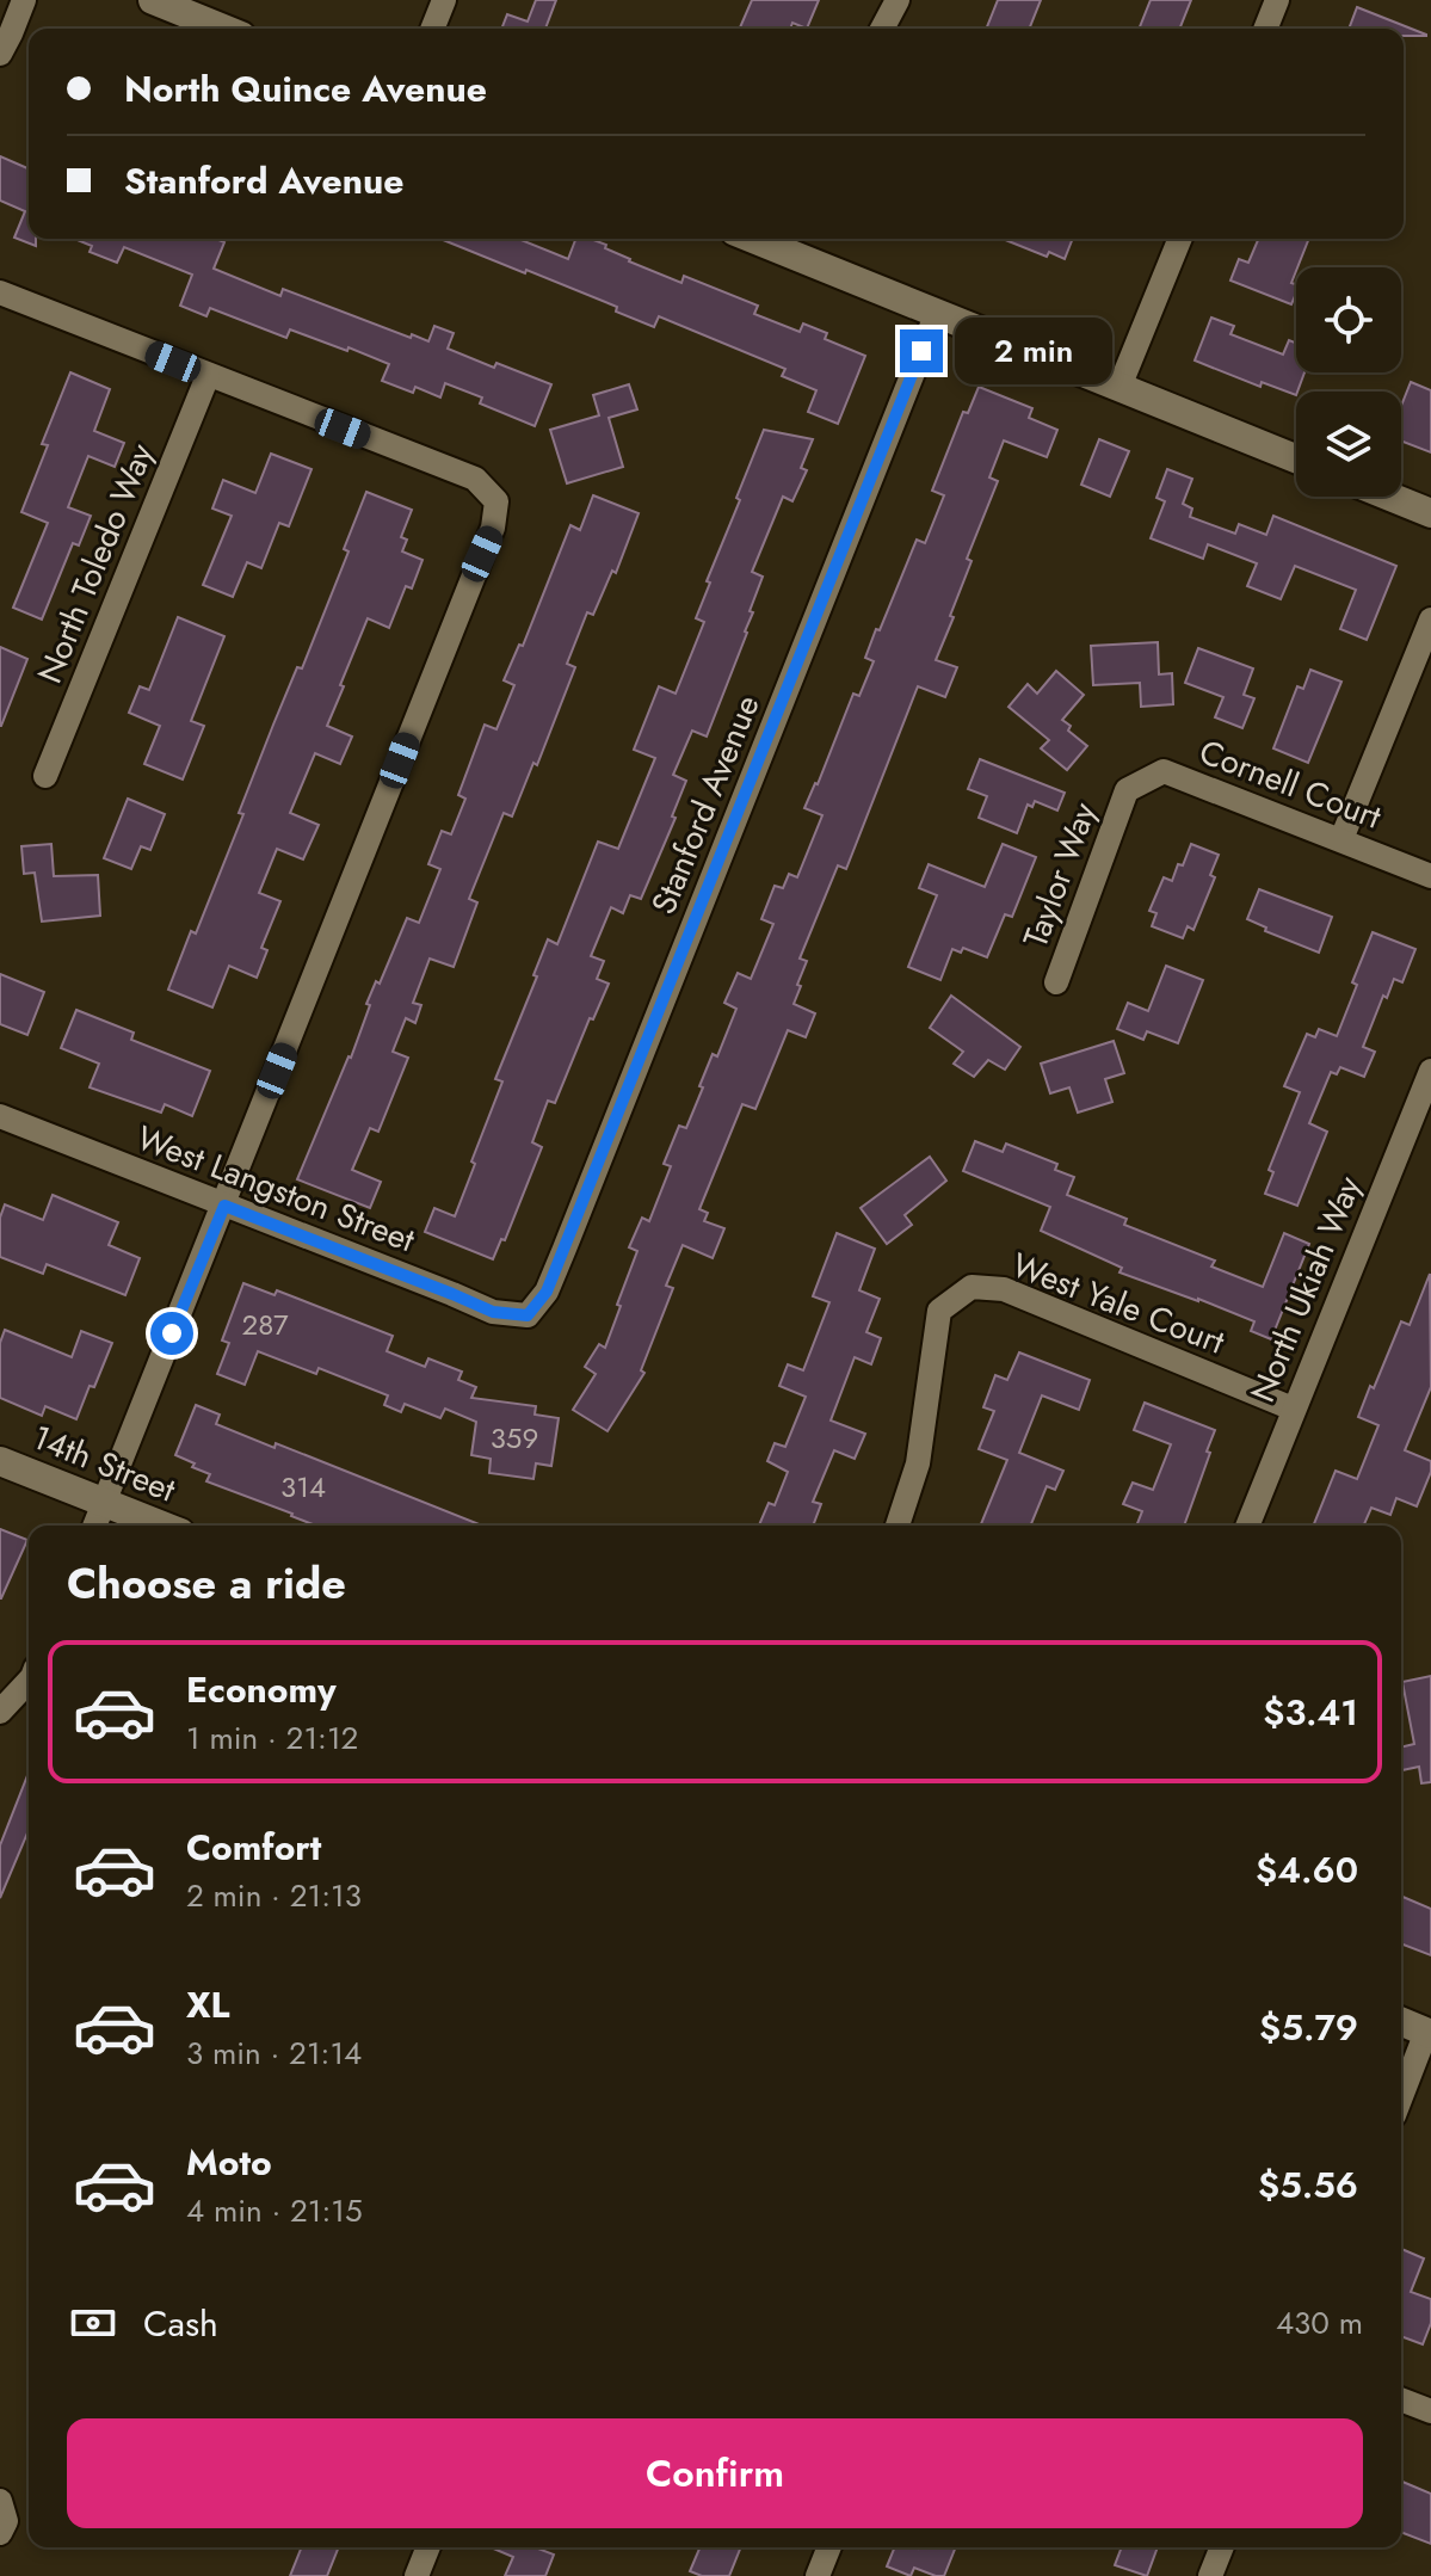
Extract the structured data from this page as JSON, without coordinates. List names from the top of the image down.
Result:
{
  "streets": {
    "street": [
      "North Toledo Way",
      "Cornell Court",
      "Stanford Avenue",
      "Taylor Way",
      "West Langston Street",
      "North Ukiah Way",
      "West Yale Court",
      "14th Street"
    ]
  },
  "crossings": [
    ["Cornell Court", "Taylor Way"],
    ["Stanford Avenue", "West Langston Street"],
    ["North Ukiah Way", "West Yale Court"]
  ],
  "house_numbers": ["287", "359", "314"],
  "page": {
    "banner": ["North Quince Avenue", "Stanford Avenue"],
    "bubble": "2 min",
    "heading": "Choose a ride",
    "list": [
      {
        "name": "Economy",
        "note": "1 min · 21:12",
        "value": "$3.41"
      },
      {
        "name": "Comfort",
        "note": "2 min · 21:13",
        "value": "$4.60"
      },
      {
        "name": "XL",
        "note": "3 min · 21:14",
        "value": "$5.79"
      },
      {
        "name": "Moto",
        "note": "4 min · 21:15",
        "value": "$5.56"
      }
    ],
    "pay": ["Cash", "430 m"],
    "buttons": "Confirm"
  }
}
